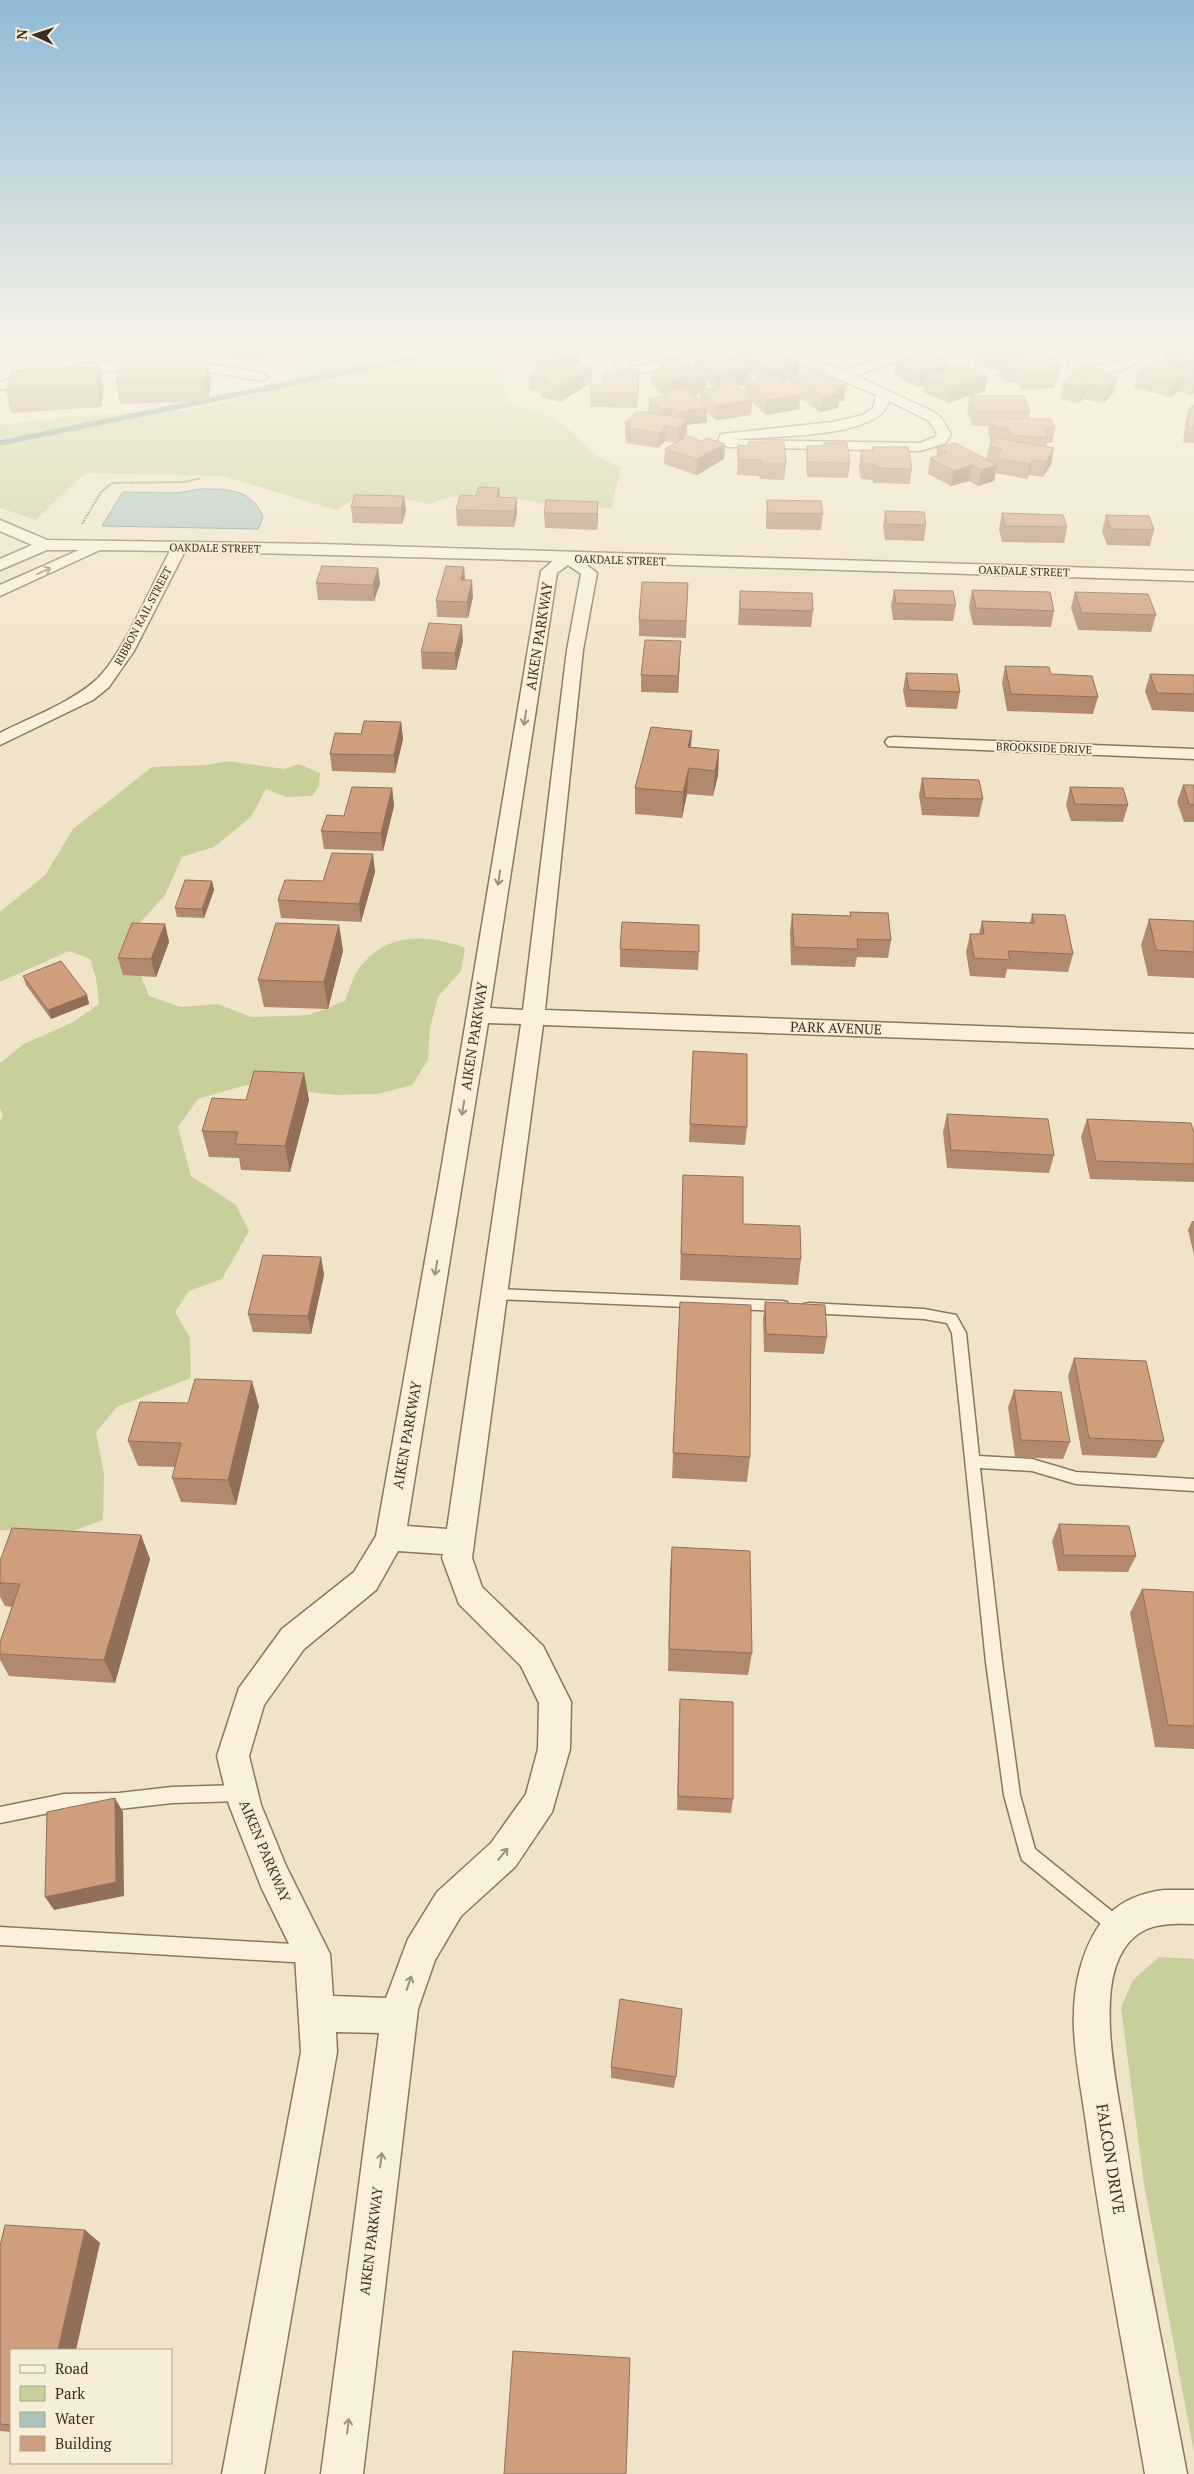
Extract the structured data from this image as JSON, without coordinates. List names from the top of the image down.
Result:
{
  "streets": {
    "street": [
      "OAKDALE STREET",
      "RIBBON RAIL STREET",
      "AIKEN PARKWAY",
      "BROOKSIDE DRIVE",
      "PARK AVENUE",
      "FALCON DRIVE"
    ]
  },
  "crossings": [
    ["OAKDALE STREET", "RIBBON RAIL STREET"],
    ["OAKDALE STREET", "AIKEN PARKWAY"],
    ["AIKEN PARKWAY", "PARK AVENUE"]
  ],
  "legend": [
    "Road",
    "Park",
    "Water",
    "Building"
  ],
  "north": "left"
}
